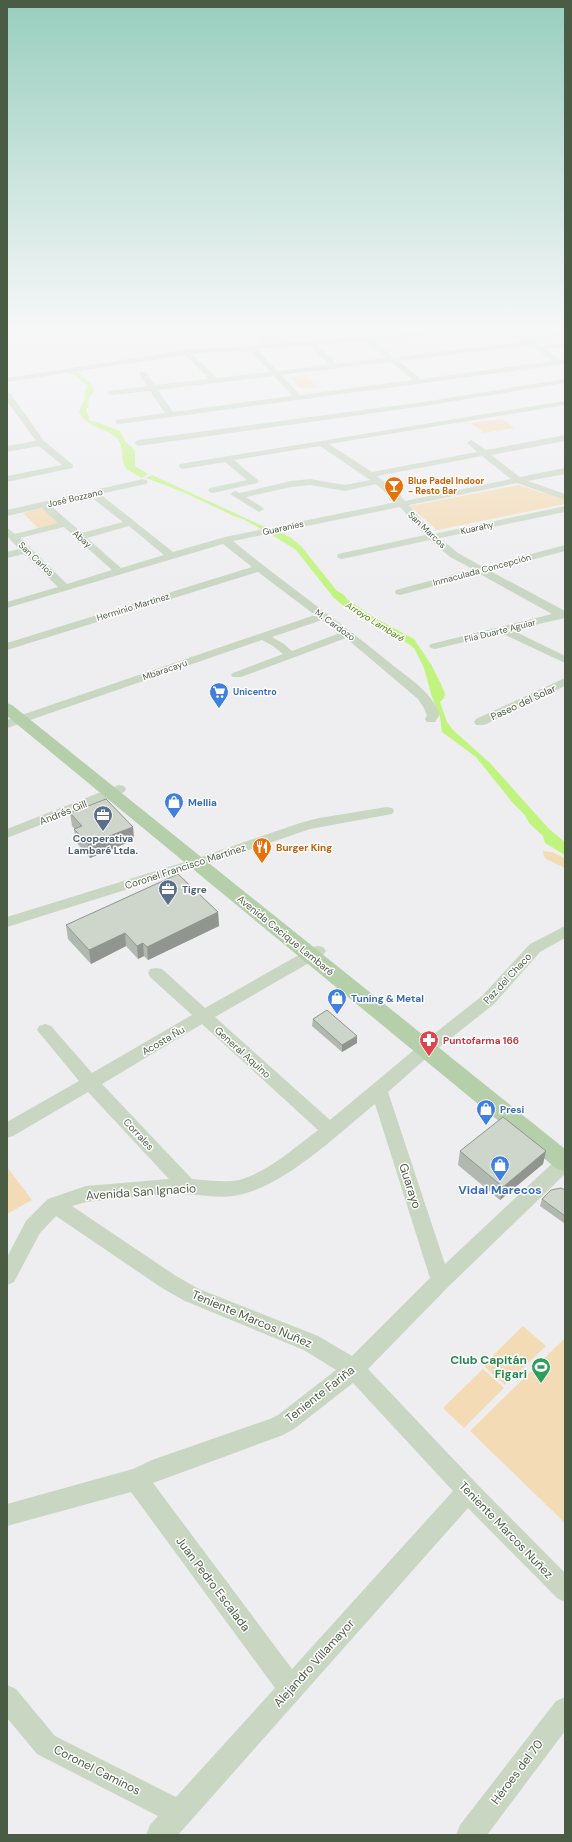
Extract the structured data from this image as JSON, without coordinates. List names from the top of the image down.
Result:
{
  "streets": {
    "main road": ["Avenida Cacique Lambaré"],
    "street": [
      "José Bozzano",
      "Guaraníes",
      "Kuarahy",
      "San Marcos",
      "Abay",
      "San Carlos",
      "Inmaculada Concepción",
      "Herminio Martínez",
      "M. Cardozo",
      "Flia Duarte Aguiar",
      "Mbaracayu",
      "Paseo del Solar",
      "Andrés Gill",
      "Coronel Francisco Martínez",
      "Paz del Chaco",
      "Acosta Ñu",
      "General Aquino",
      "Corrales",
      "Guarayo",
      "Avenida San Ignacio",
      "Teniente Marcos Nuñez",
      "Teniente Fariña",
      "Juan Pedro Escalada",
      "Alejandro Villamayor",
      "Coronel Caminos",
      "Héroes del 70"
    ]
  },
  "crossings": [
    ["José Bozzano", "Abay"],
    ["Guaraníes", "San Marcos"],
    ["Guaraníes", "Abay"],
    ["Guaraníes", "San Carlos"],
    ["Guaraníes", "M. Cardozo"],
    ["Kuarahy", "San Marcos"],
    ["San Marcos", "Inmaculada Concepción"],
    ["San Marcos", "Flia Duarte Aguiar"],
    ["Herminio Martínez", "M. Cardozo"],
    ["M. Cardozo", "Mbaracayu"],
    ["Mbaracayu", "Avenida Cacique Lambaré"],
    ["Andrés Gill", "Avenida Cacique Lambaré"],
    ["Coronel Francisco Martínez", "Avenida Cacique Lambaré"],
    ["Avenida Cacique Lambaré", "Paz del Chaco"],
    ["Avenida Cacique Lambaré", "Acosta Ñu"],
    ["Avenida Cacique Lambaré", "Avenida San Ignacio"],
    ["Avenida Cacique Lambaré", "Teniente Fariña"],
    ["Paz del Chaco", "Avenida San Ignacio"],
    ["Acosta Ñu", "General Aquino"],
    ["Acosta Ñu", "Corrales"],
    ["General Aquino", "Avenida San Ignacio"],
    ["Corrales", "Avenida San Ignacio"],
    ["Guarayo", "Avenida San Ignacio"],
    ["Guarayo", "Teniente Fariña"],
    ["Avenida San Ignacio", "Teniente Marcos Nuñez"],
    ["Teniente Marcos Nuñez", "Teniente Fariña"],
    ["Teniente Marcos Nuñez", "Alejandro Villamayor"],
    ["Teniente Fariña", "Juan Pedro Escalada"],
    ["Juan Pedro Escalada", "Alejandro Villamayor"],
    ["Alejandro Villamayor", "Coronel Caminos"]
  ],
  "water": ["Arroyo Lambaré"],
  "places": {
    "bar": ["Blue Padel Indoor - Resto Bar"],
    "supermarket": ["Unicentro"],
    "shop": [
      "Mellia",
      "Tuning & Metal",
      "Presi",
      "Vidal Marecos"
    ],
    "office": ["Cooperativa Lambaré Ltda.", "Tigre"],
    "restaurant": ["Burger King"],
    "pharmacy": ["Puntofarma 166"],
    "sports": ["Club Capitán Figari"]
  }
}
